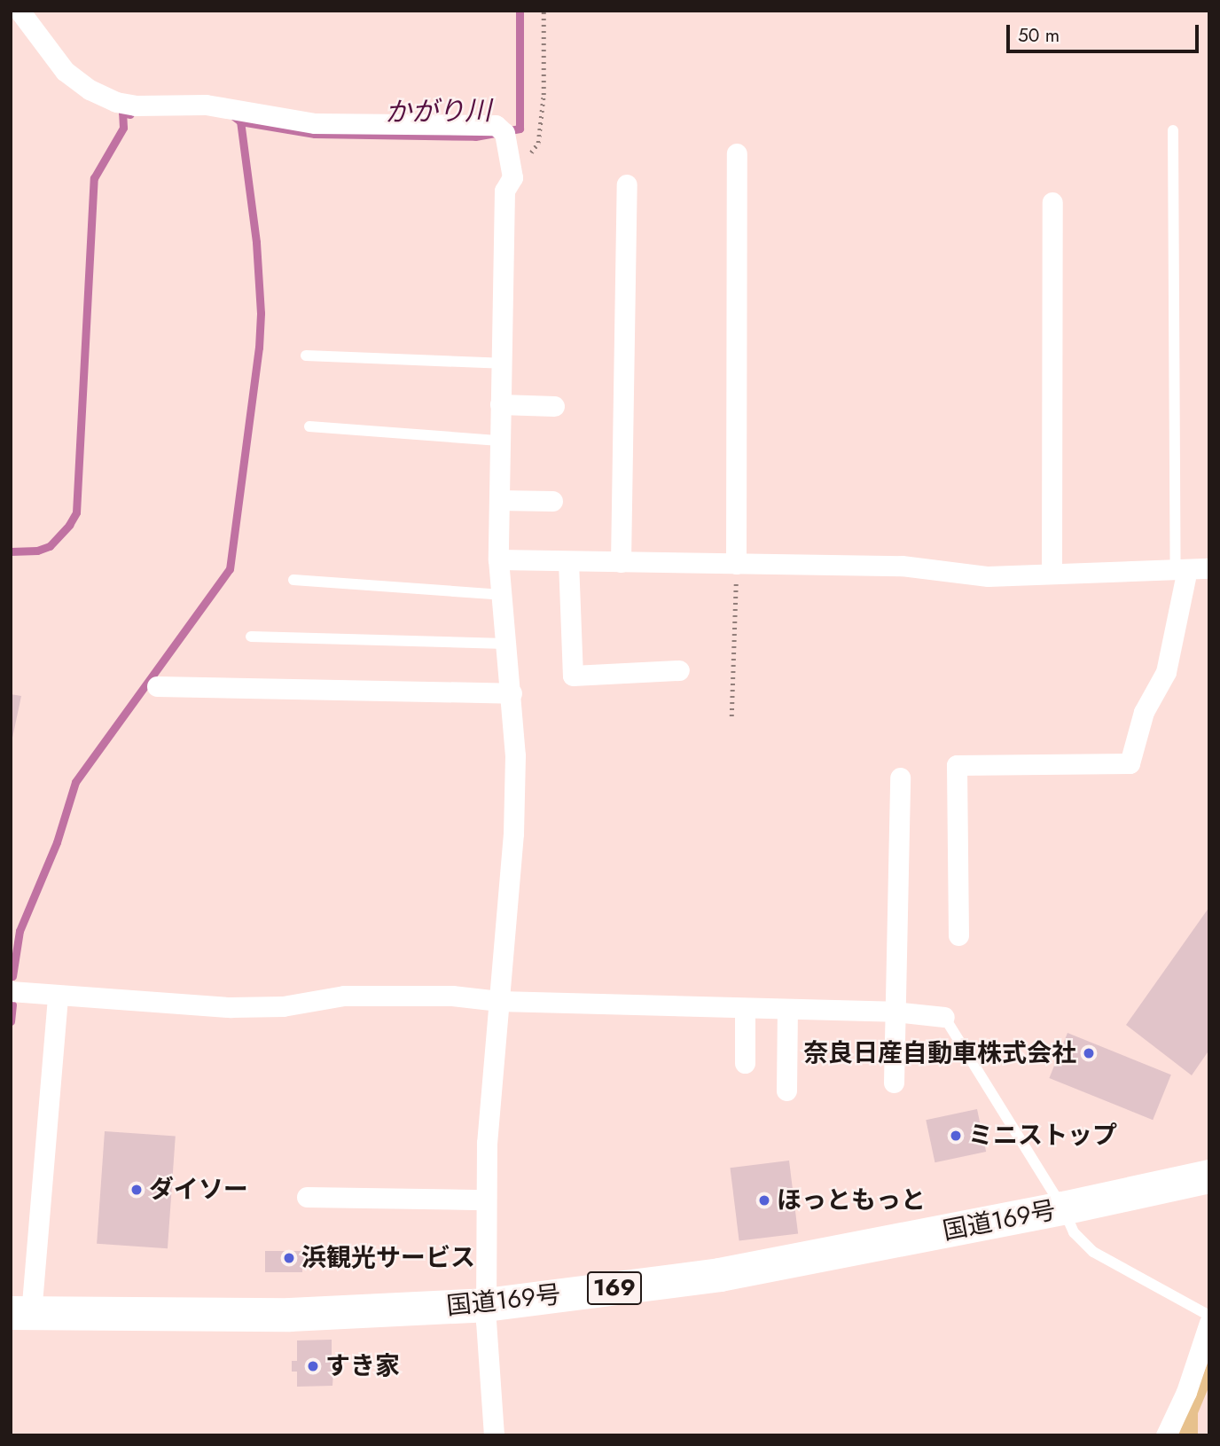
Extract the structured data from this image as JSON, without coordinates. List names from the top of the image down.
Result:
{
  "streets": {
    "highway": ["国道169号", "169"]
  },
  "water": ["かがり川"],
  "places": [
    "奈良日産自動車株式会社",
    "ミニストップ",
    "ダイソー",
    "ほっともっと",
    "浜観光サービス",
    "すき家"
  ],
  "scale_bar": "50 m"
}
